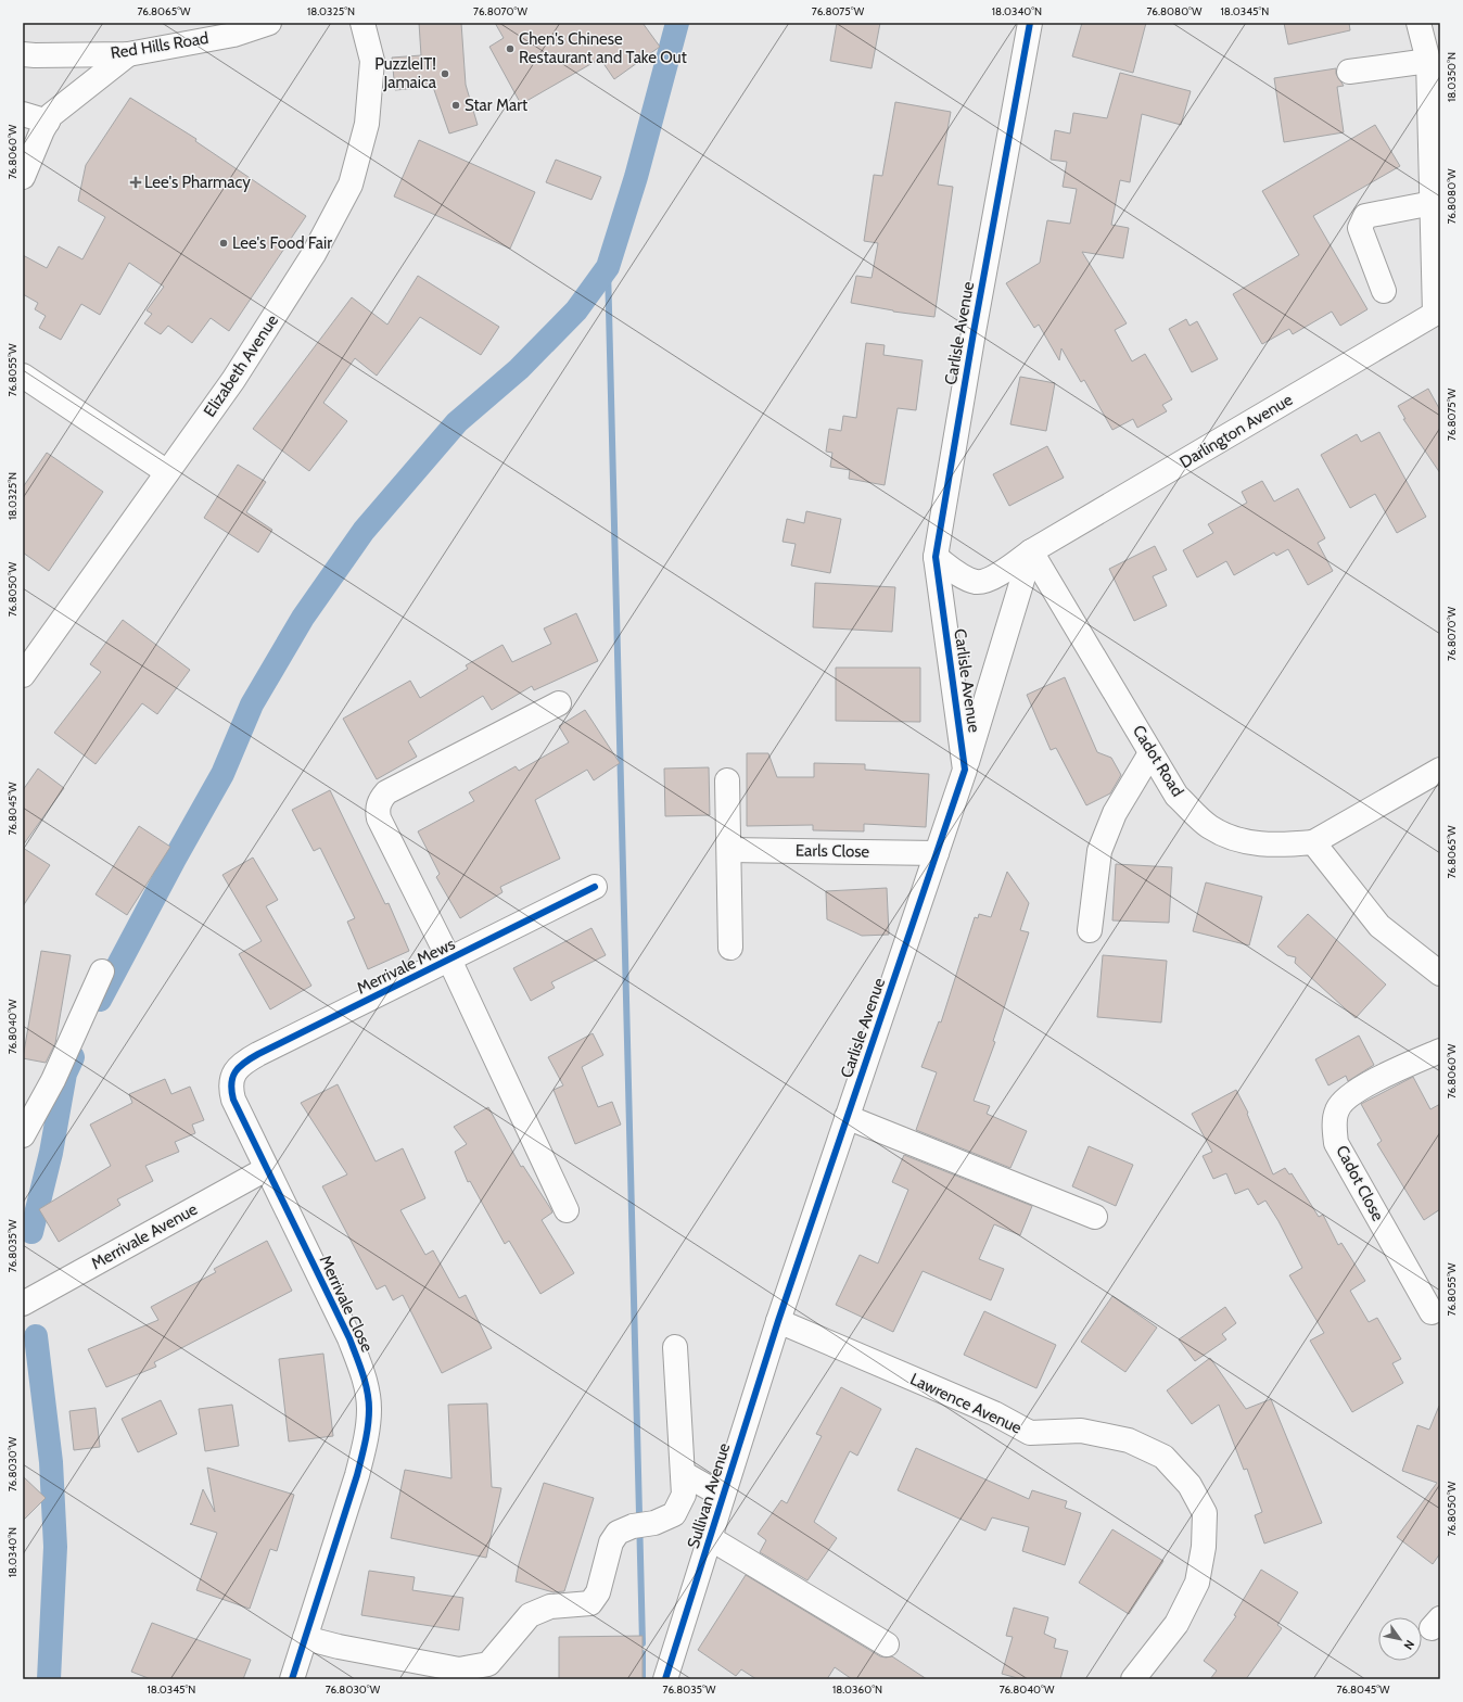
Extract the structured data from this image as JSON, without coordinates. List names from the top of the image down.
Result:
{
  "streets": {
    "street": [
      "Red Hills Road",
      "Carlisle Avenue",
      "Elizabeth Avenue",
      "Darlington Avenue",
      "Cadot Road",
      "Earls Close",
      "Merrivale Mews",
      "Cadot Close",
      "Merrivale Avenue",
      "Merrivale Close",
      "Lawrence Avenue",
      "Sullivan Avenue"
    ]
  },
  "crossings": [
    ["Carlisle Avenue", "Darlington Avenue"],
    ["Carlisle Avenue", "Earls Close"],
    ["Carlisle Avenue", "Lawrence Avenue"],
    ["Carlisle Avenue", "Sullivan Avenue"],
    ["Darlington Avenue", "Cadot Road"],
    ["Merrivale Mews", "Merrivale Close"],
    ["Merrivale Avenue", "Merrivale Close"],
    ["Lawrence Avenue", "Sullivan Avenue"]
  ],
  "places": {
    "other": [
      "Chen's Chinese Restaurant and Take Out",
      "PuzzleIT! Jamaica",
      "Star Mart",
      "Lee's Food Fair"
    ],
    "health": ["Lee's Pharmacy"]
  },
  "north": "bottom right",
  "coordinates": [
    "76.8065°W",
    "18.0325°N",
    "76.8070°W",
    "76.8075°W",
    "18.0340°N",
    "76.8080°W",
    "18.0345°N",
    "18.0350°N",
    "76.8060°W",
    "76.8055°W",
    "76.8050°W",
    "76.8045°W",
    "76.8040°W",
    "76.8035°W",
    "76.8030°W",
    "18.0360°N"
  ]
}
